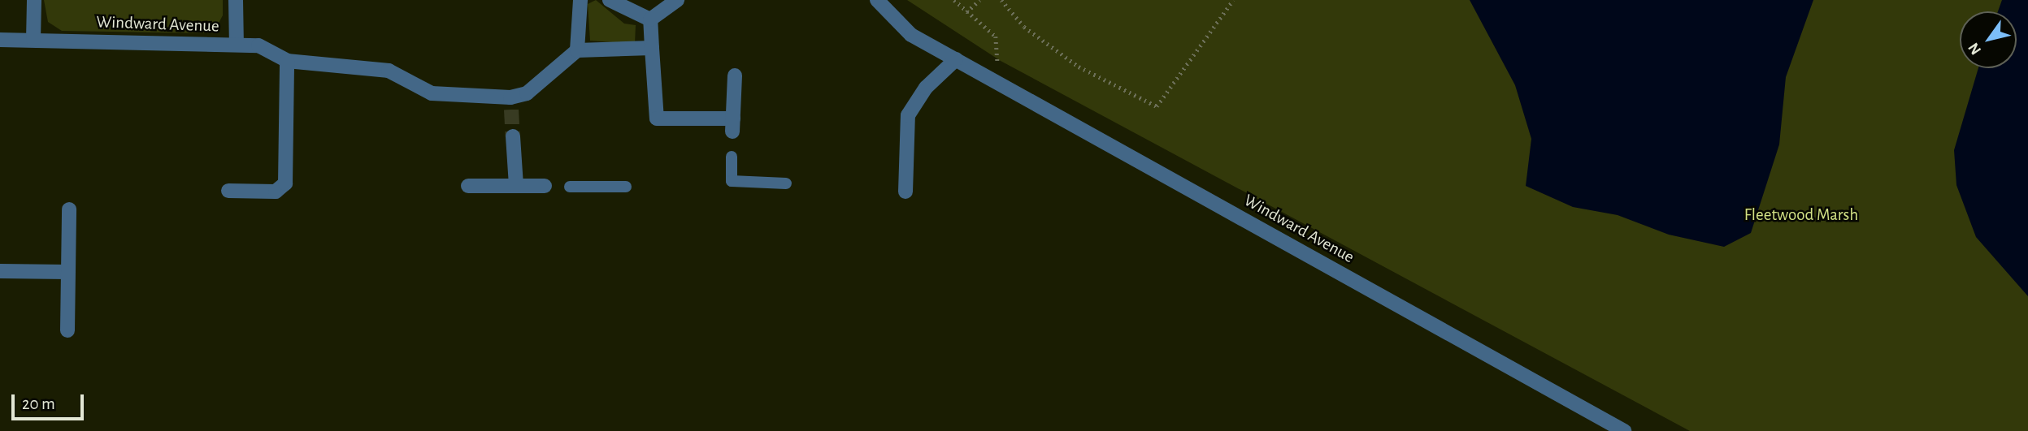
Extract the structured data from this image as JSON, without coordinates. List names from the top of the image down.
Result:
{
  "streets": {
    "street": ["Windward Avenue"]
  },
  "parks": ["Fleetwood Marsh"],
  "scale_bar": "20 m",
  "north": "bottom left"
}
